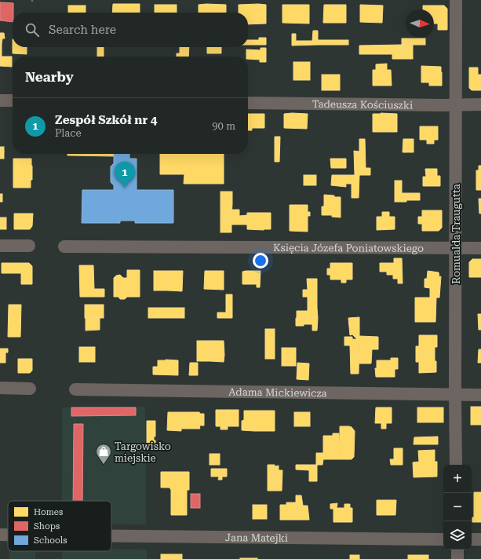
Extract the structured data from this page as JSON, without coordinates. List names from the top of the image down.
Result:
{
  "streets": {
    "street": [
      "Tadeusza Kościuszki",
      "Romualda Traugutta",
      "Księcia Józefa Poniatowskiego",
      "Adama Mickiewicza",
      "Jana Matejki"
    ]
  },
  "crossings": [
    ["Tadeusza Kościuszki", "Romualda Traugutta"],
    ["Romualda Traugutta", "Księcia Józefa Poniatowskiego"],
    ["Romualda Traugutta", "Adama Mickiewicza"]
  ],
  "places": {
    "shop": ["Targowisko miejskie"]
  },
  "legend": ["Homes", "Shops", "Schools"],
  "north": "right",
  "page": {
    "search": "Search here",
    "heading": "Nearby",
    "list": [
      {
        "mark": "1",
        "name": "Zespół Szkół nr 4",
        "note": "Place",
        "value": "90 m"
      }
    ],
    "pins": "1",
    "map_buttons": ["+", "−"]
  }
}
